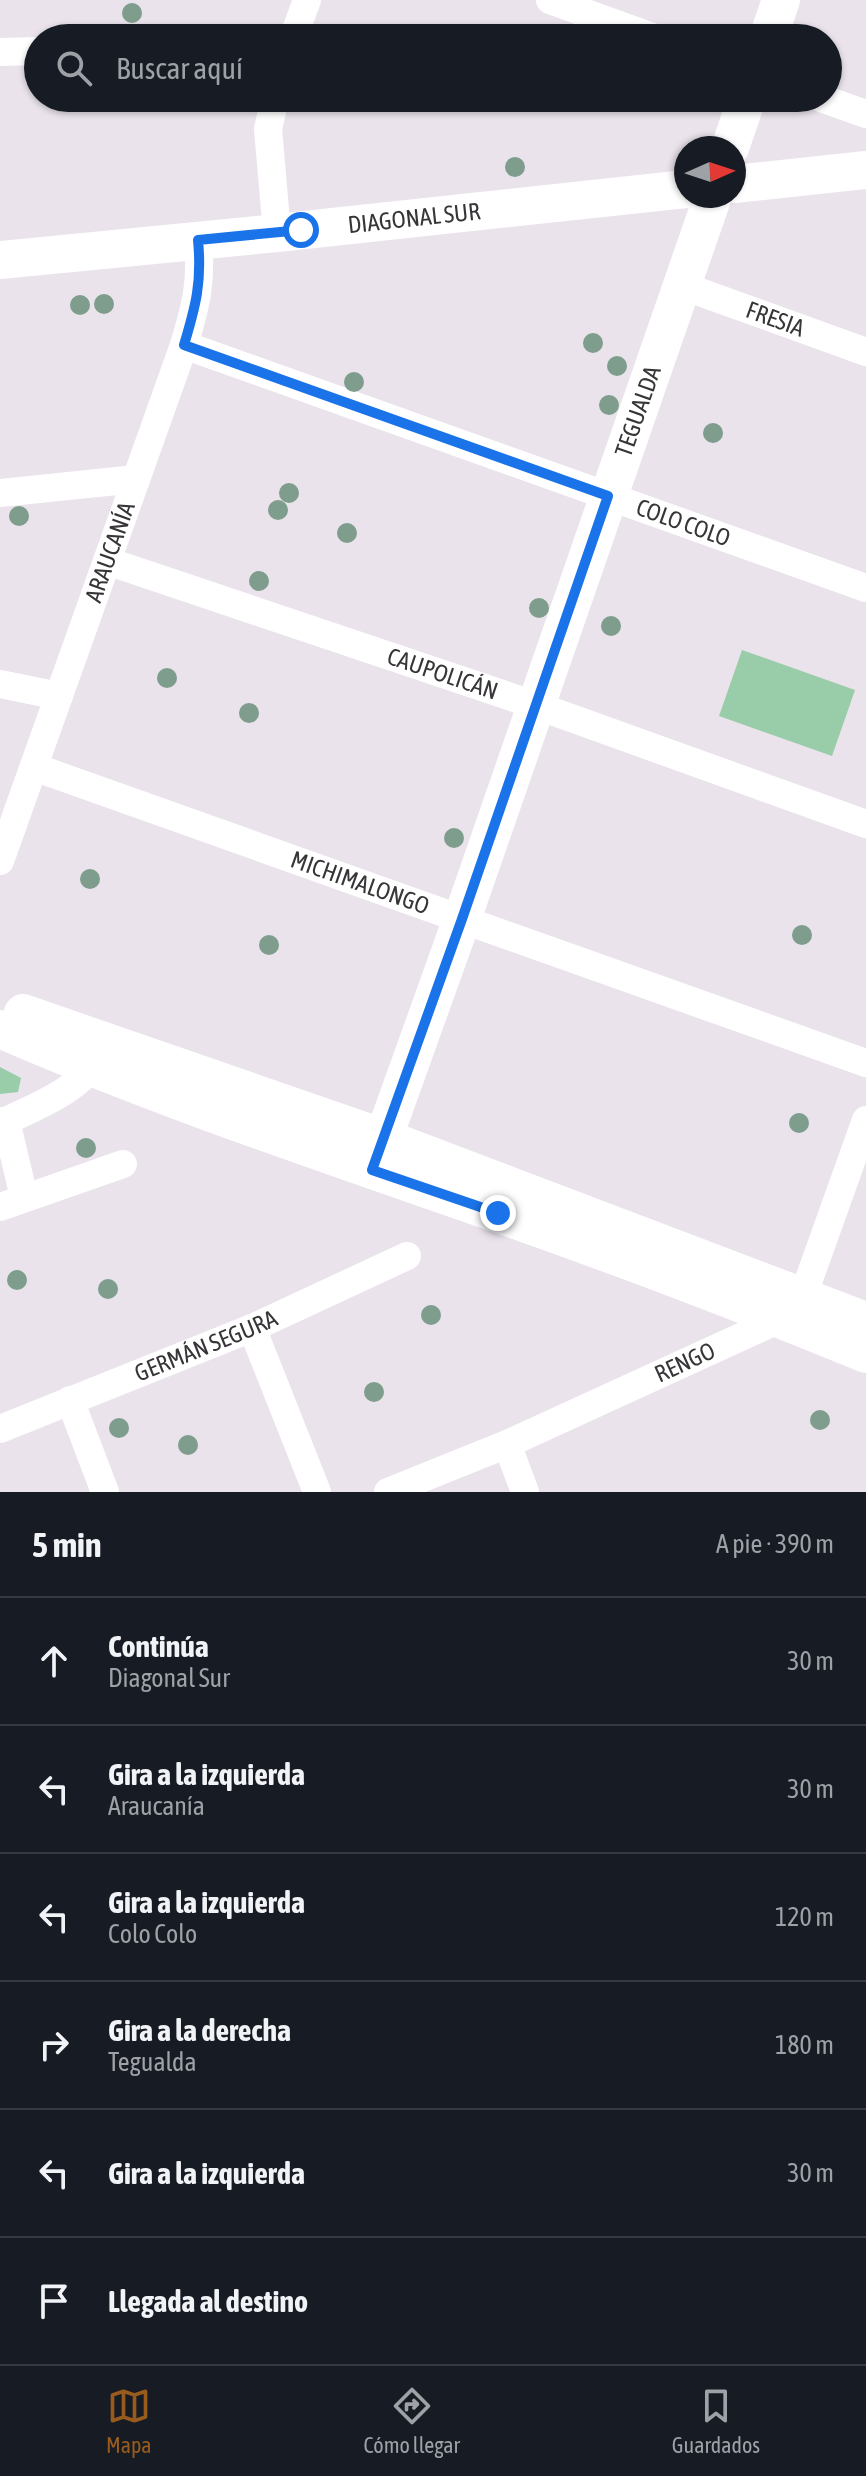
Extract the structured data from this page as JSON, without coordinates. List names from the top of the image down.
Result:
{
  "streets": {
    "main road": ["DIAGONAL SUR", "TEGUALDA"],
    "street": [
      "FRESIA",
      "COLO COLO",
      "ARAUCANÍA",
      "CAUPOLICÁN",
      "MICHIMALONGO",
      "GERMÁN SEGURA",
      "RENGO"
    ]
  },
  "crossings": [
    ["DIAGONAL SUR", "ARAUCANÍA"],
    ["FRESIA", "TEGUALDA"],
    ["TEGUALDA", "COLO COLO"],
    ["TEGUALDA", "CAUPOLICÁN"],
    ["TEGUALDA", "MICHIMALONGO"],
    ["COLO COLO", "ARAUCANÍA"],
    ["ARAUCANÍA", "CAUPOLICÁN"],
    ["ARAUCANÍA", "MICHIMALONGO"]
  ],
  "north": "right",
  "page": {
    "search": "Buscar aquí",
    "heading": ["5 min", "A pie · 390 m"],
    "list": [
      ["Continúa", "Diagonal Sur", "30 m"],
      ["Gira a la izquierda", "Araucanía", "30 m"],
      ["Gira a la izquierda", "Colo Colo", "120 m"],
      ["Gira a la derecha", "Tegualda", "180 m"],
      ["Gira a la izquierda", "30 m"],
      "Llegada al destino"
    ],
    "nav": ["Mapa", "Cómo llegar", "Guardados"]
  }
}
